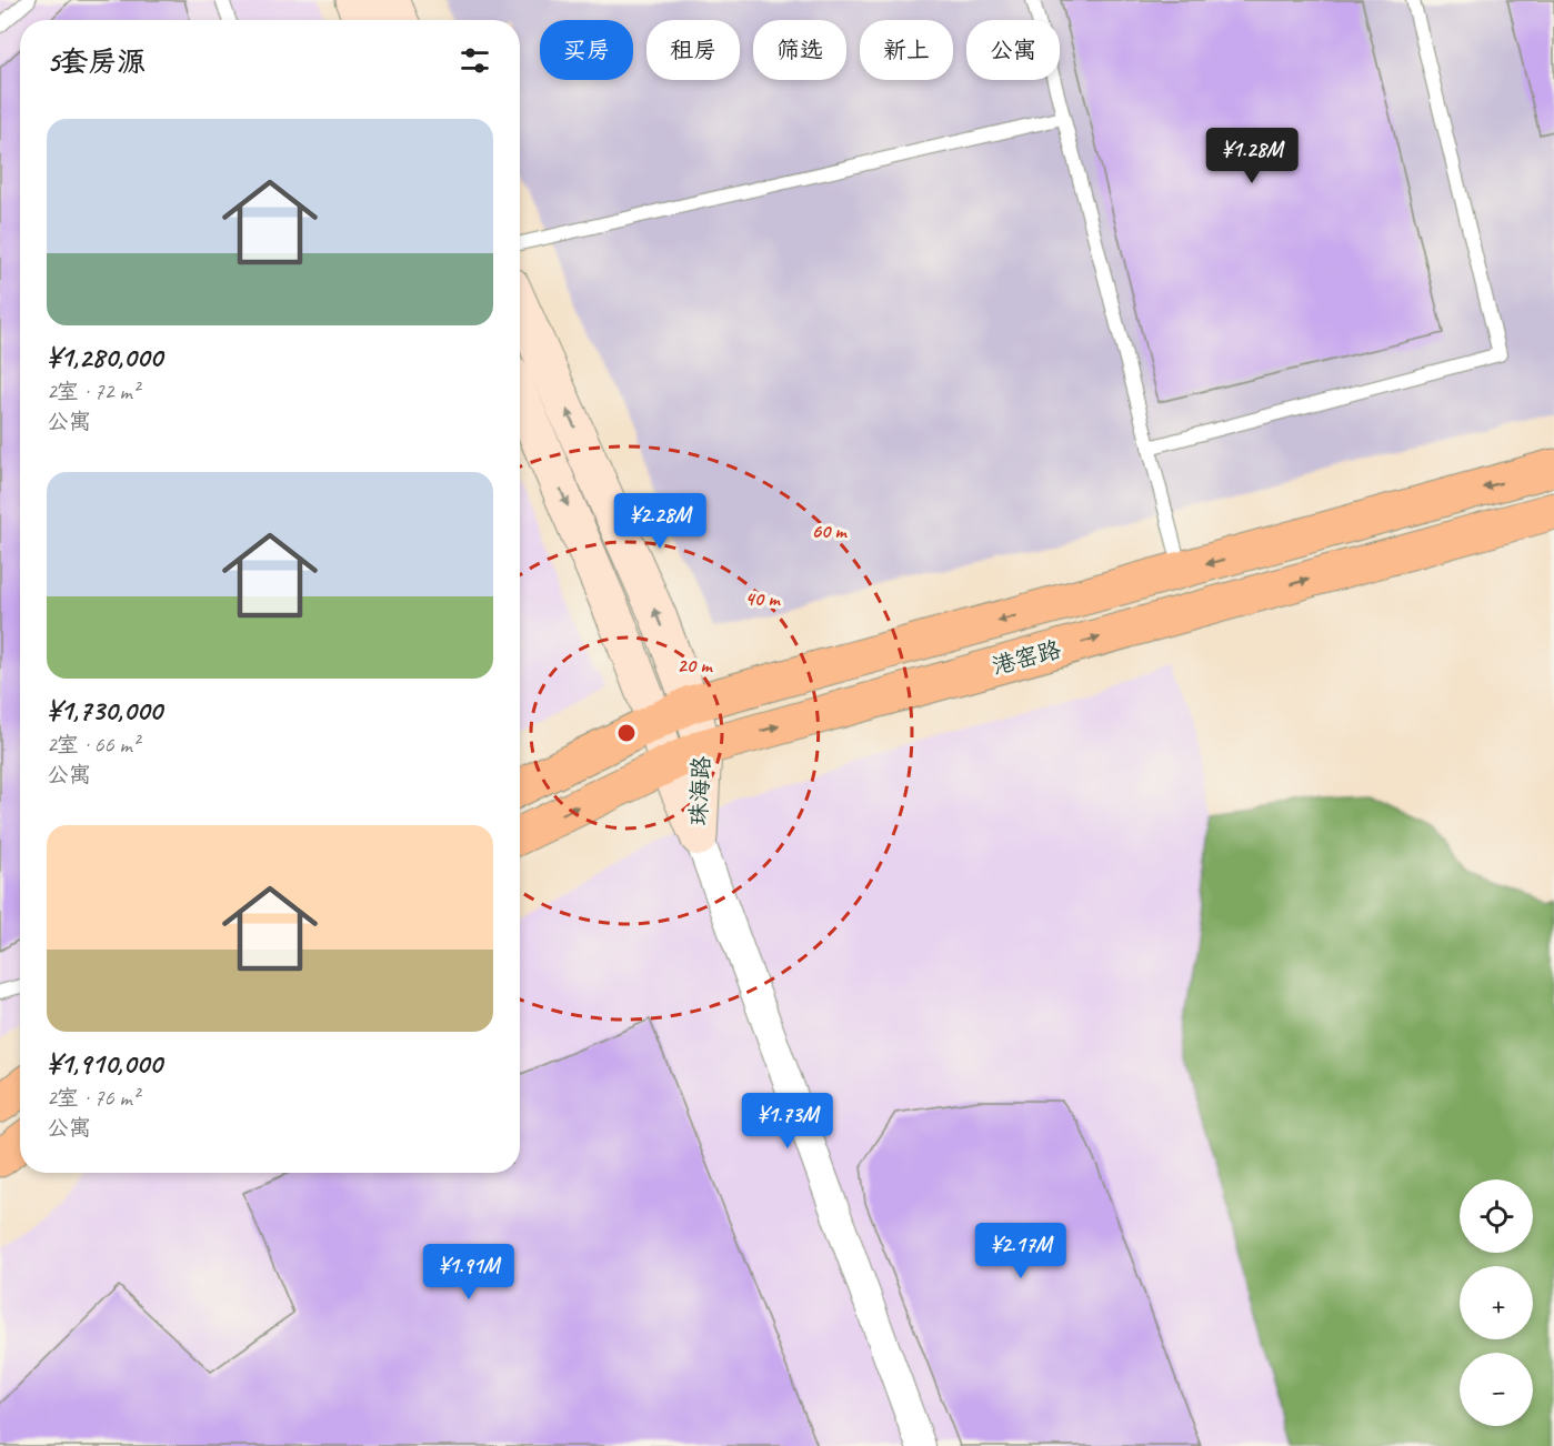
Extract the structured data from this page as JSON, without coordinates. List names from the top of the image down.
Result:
{
  "streets": {
    "main road": ["港窑路", "珠海路"]
  },
  "crossings": [
    ["港窑路", "珠海路"]
  ],
  "page": {
    "chip": [
      "买房",
      "租房",
      "筛选",
      "新上",
      "公寓"
    ],
    "heading": "5套房源",
    "list": [
      {
        "name": "¥1,280,000",
        "note": "2室 · 72 m² · 公寓"
      },
      {
        "name": "¥1,730,000",
        "note": "2室 · 66 m² · 公寓"
      },
      {
        "name": "¥1,910,000",
        "note": "2室 · 76 m² · 公寓"
      }
    ],
    "price": [
      "¥1.28M",
      "¥2.28M",
      "¥1.73M",
      "¥2.17M",
      "¥1.91M"
    ],
    "map_buttons": ["+", "−"]
  },
  "rings": ["60 m", "40 m", "20 m"]
}
